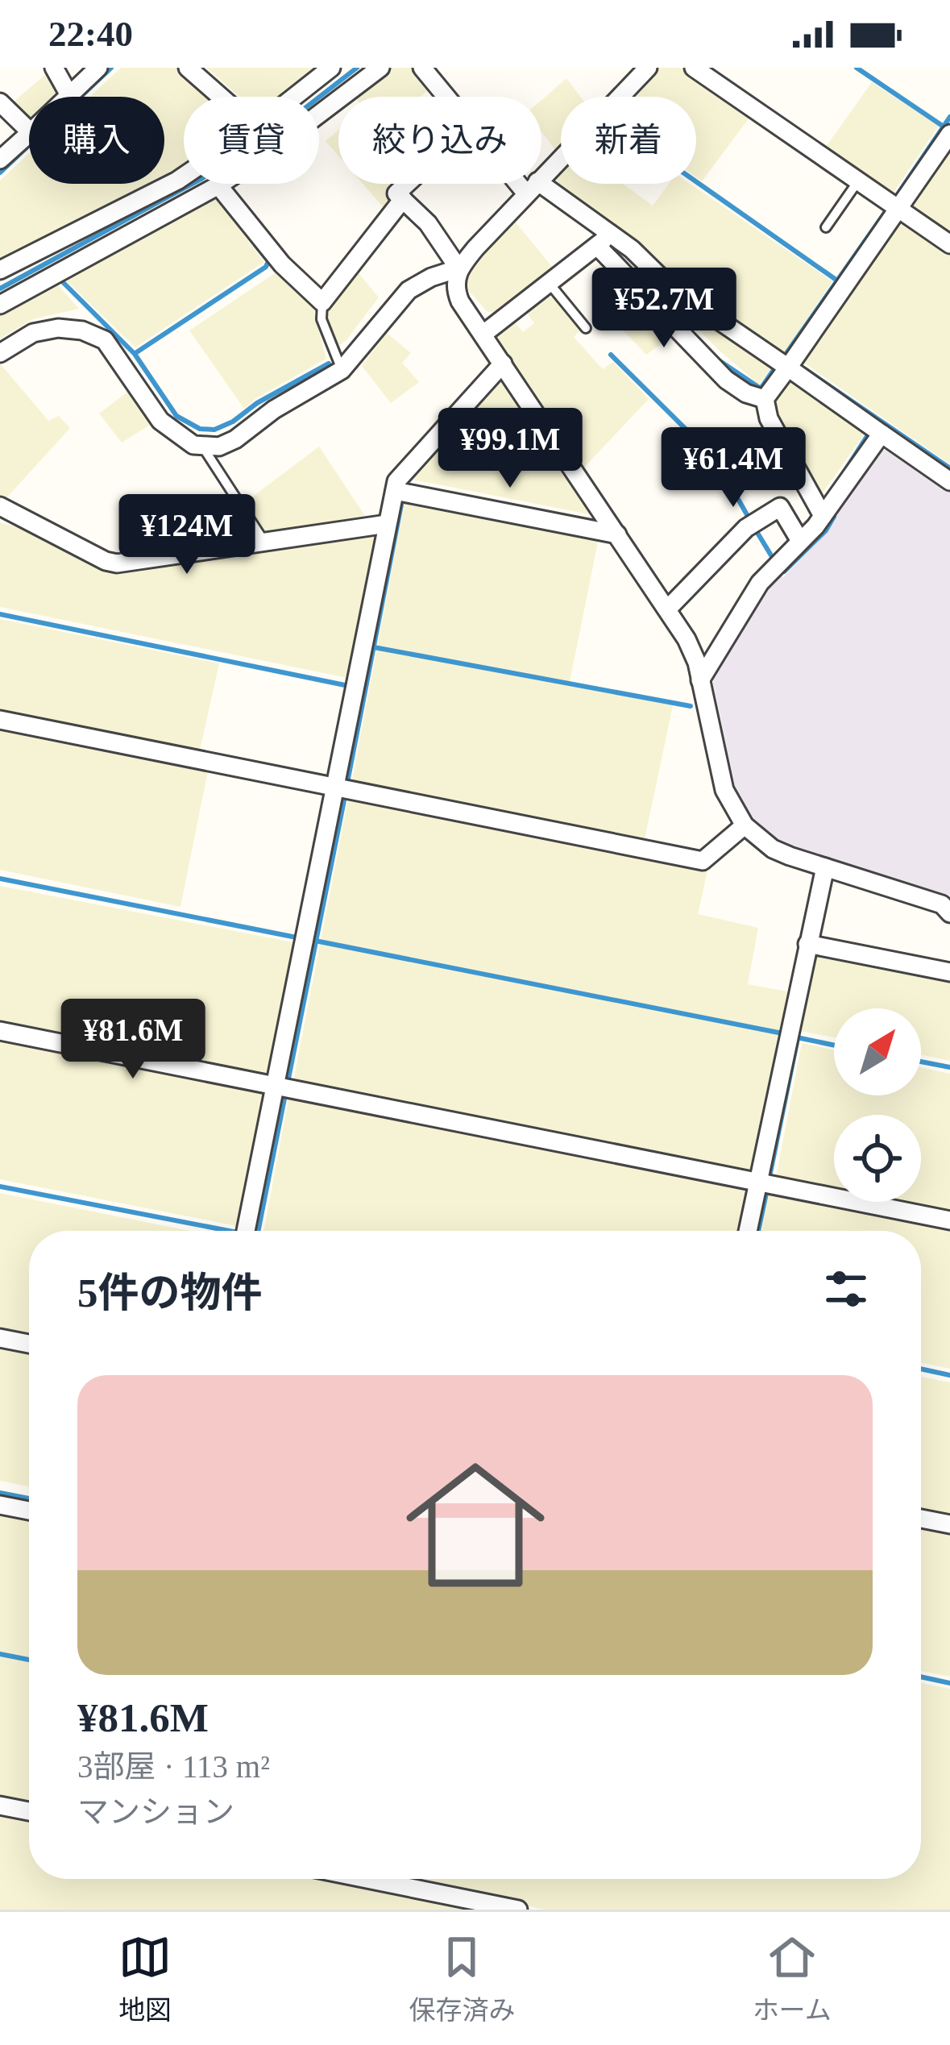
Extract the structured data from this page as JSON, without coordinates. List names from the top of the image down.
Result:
{
  "north": "top right",
  "page": {
    "status": "22:40",
    "chip": [
      "購入",
      "賃貸",
      "絞り込み",
      "新着"
    ],
    "price": [
      "¥52.7M",
      "¥99.1M",
      "¥61.4M",
      "¥124M",
      "¥81.6M"
    ],
    "heading": "5件の物件",
    "list": [
      {
        "name": "¥81.6M",
        "note": "3部屋 · 113 m² · マンション"
      }
    ],
    "tabs": ["地図", "保存済み", "ホーム"]
  }
}
